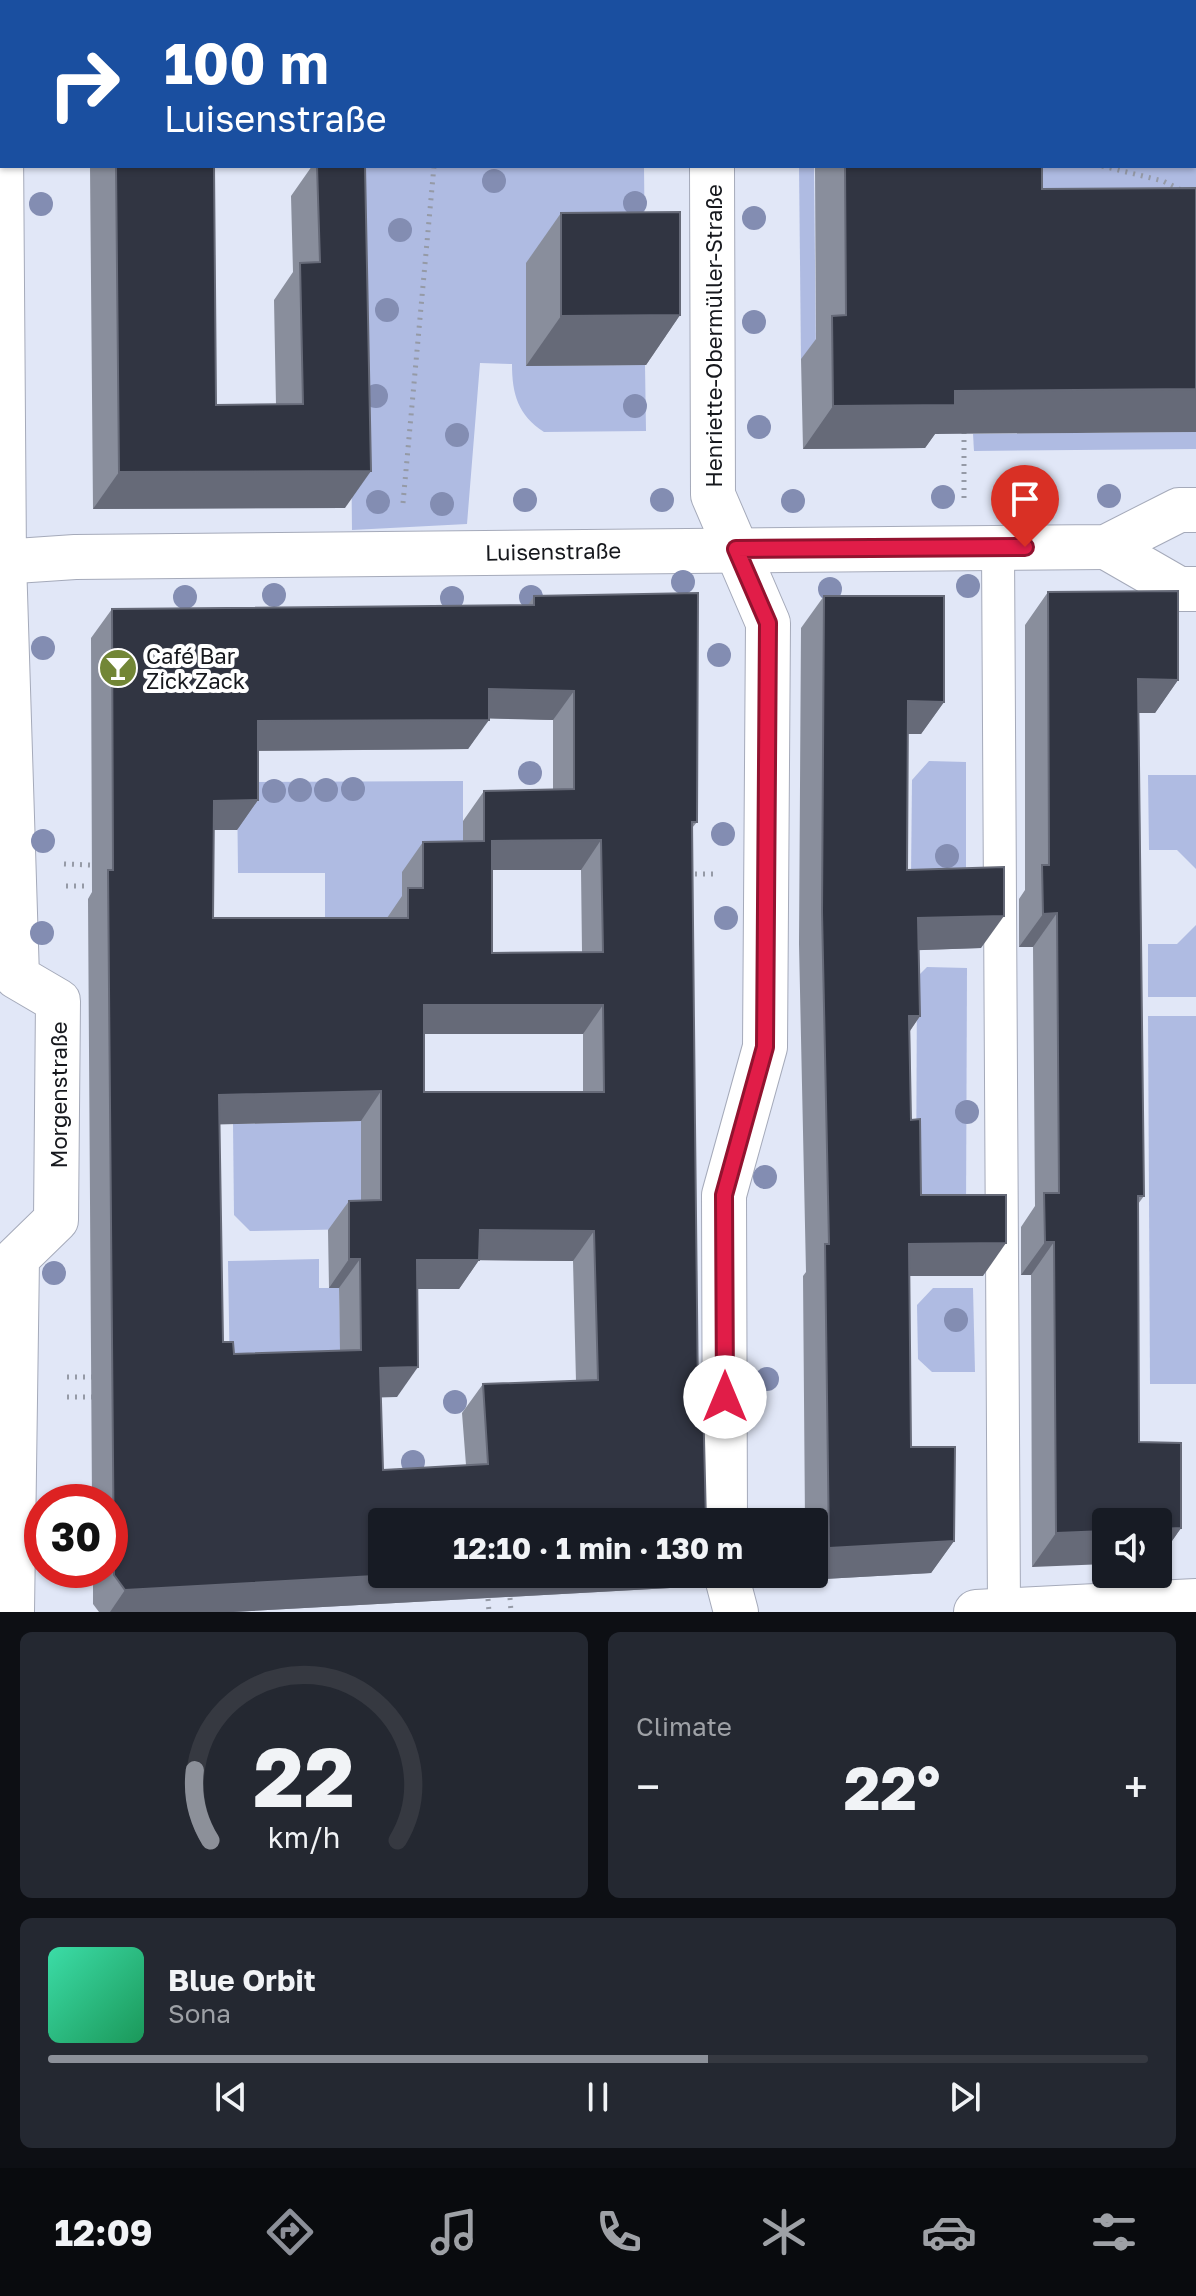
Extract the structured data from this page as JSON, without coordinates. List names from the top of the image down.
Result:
{
  "streets": {
    "street": ["Henriette-Obermüller-Straße", "Luisenstraße", "Morgenstraße"]
  },
  "crossings": [
    ["Henriette-Obermüller-Straße", "Luisenstraße"],
    ["Luisenstraße", "Morgenstraße"]
  ],
  "places": {
    "bar": ["Café Bar Zick Zack"]
  },
  "page": {
    "turn": ["100 m", "Luisenstraße"],
    "limit": "30",
    "trip": "12:10 · 1 min · 130 m",
    "tile": "Climate",
    "heat": ["−", "22°", "+"],
    "song": ["Blue Orbit", "Sona"],
    "tabs": "12:09",
    "gauge": ["22", "km/h"]
  }
}
